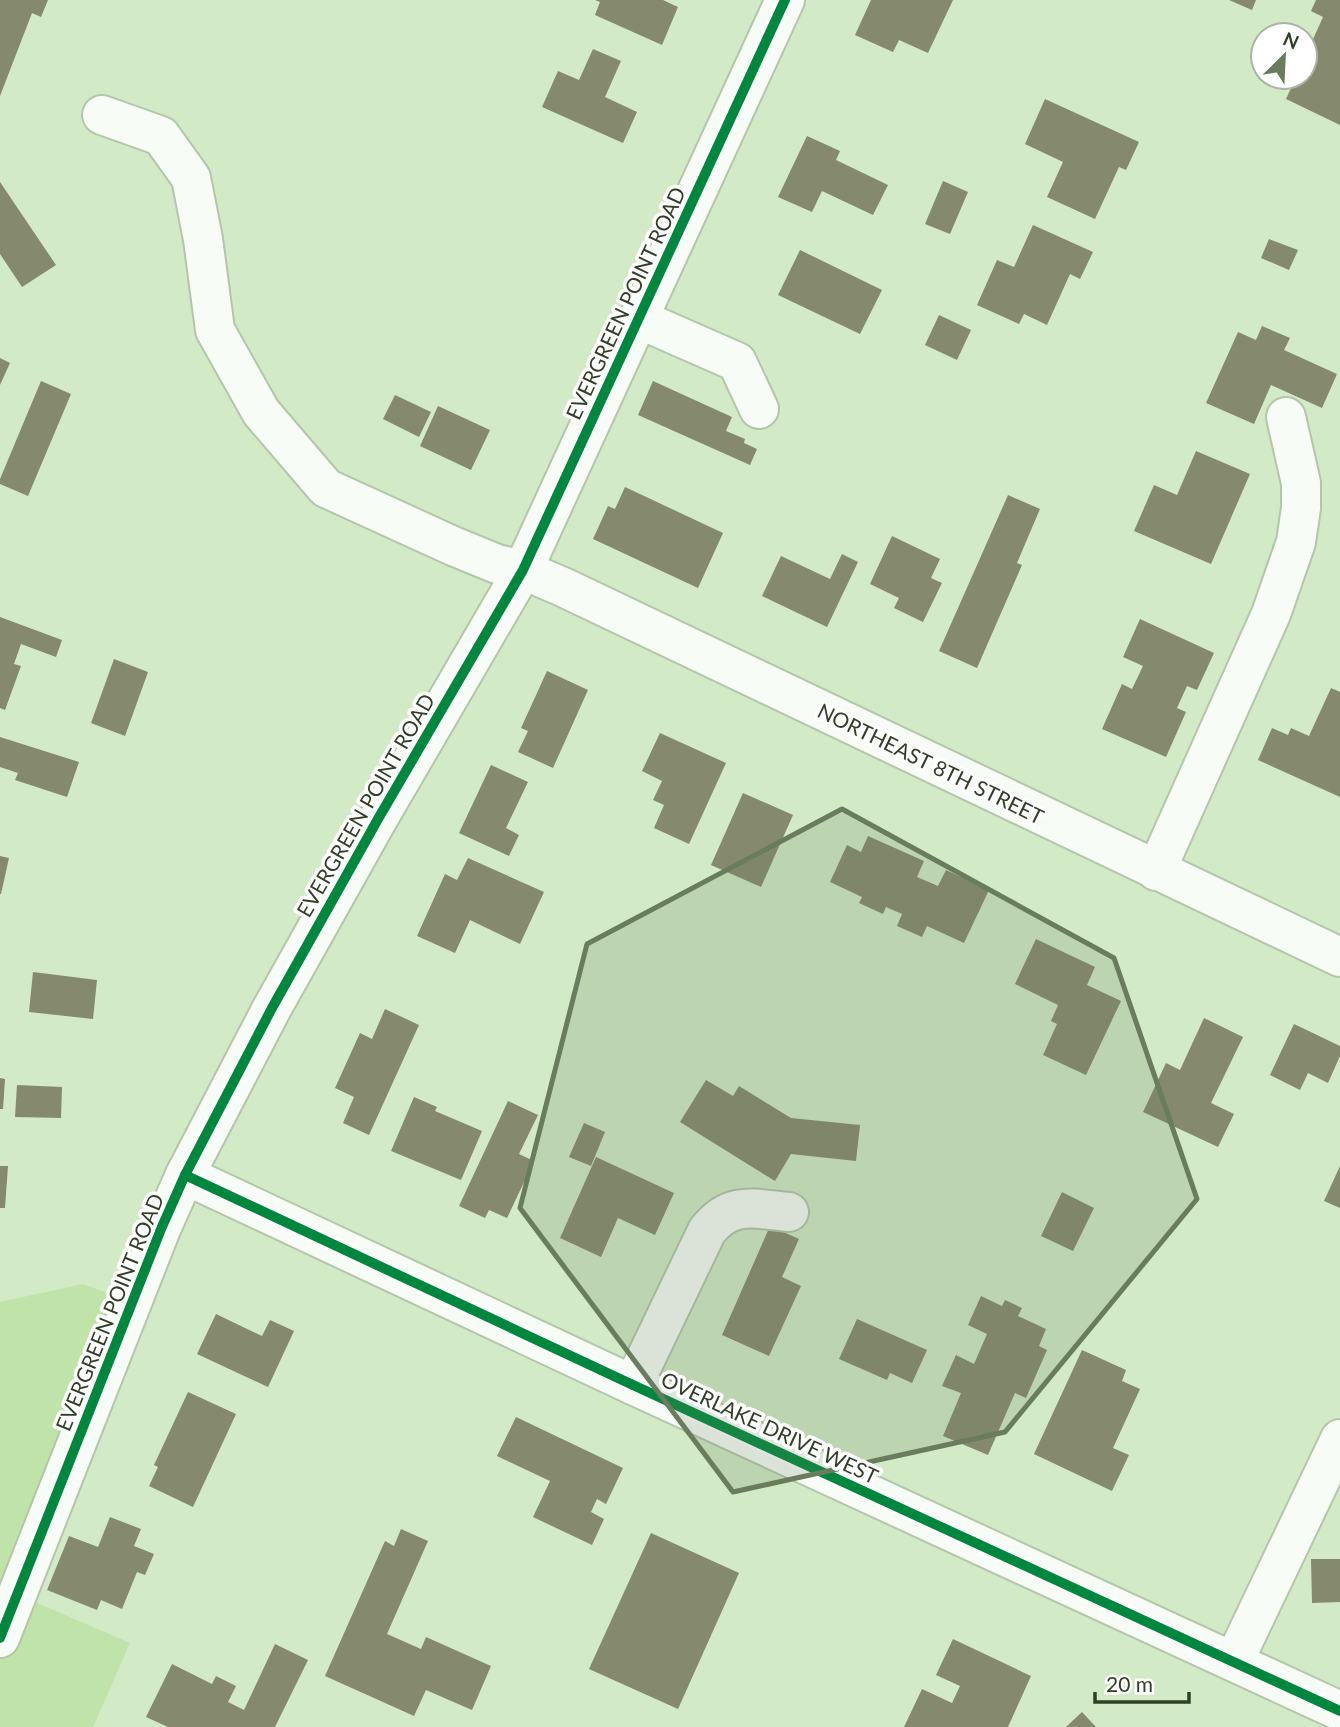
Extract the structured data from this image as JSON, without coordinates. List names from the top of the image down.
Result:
{
  "streets": {
    "street": ["EVERGREEN POINT ROAD", "NORTHEAST 8TH STREET", "OVERLAKE DRIVE WEST"]
  },
  "crossings": [
    ["EVERGREEN POINT ROAD", "NORTHEAST 8TH STREET"],
    ["EVERGREEN POINT ROAD", "OVERLAKE DRIVE WEST"]
  ],
  "scale_bar": "20 m",
  "north": "top right"
}
